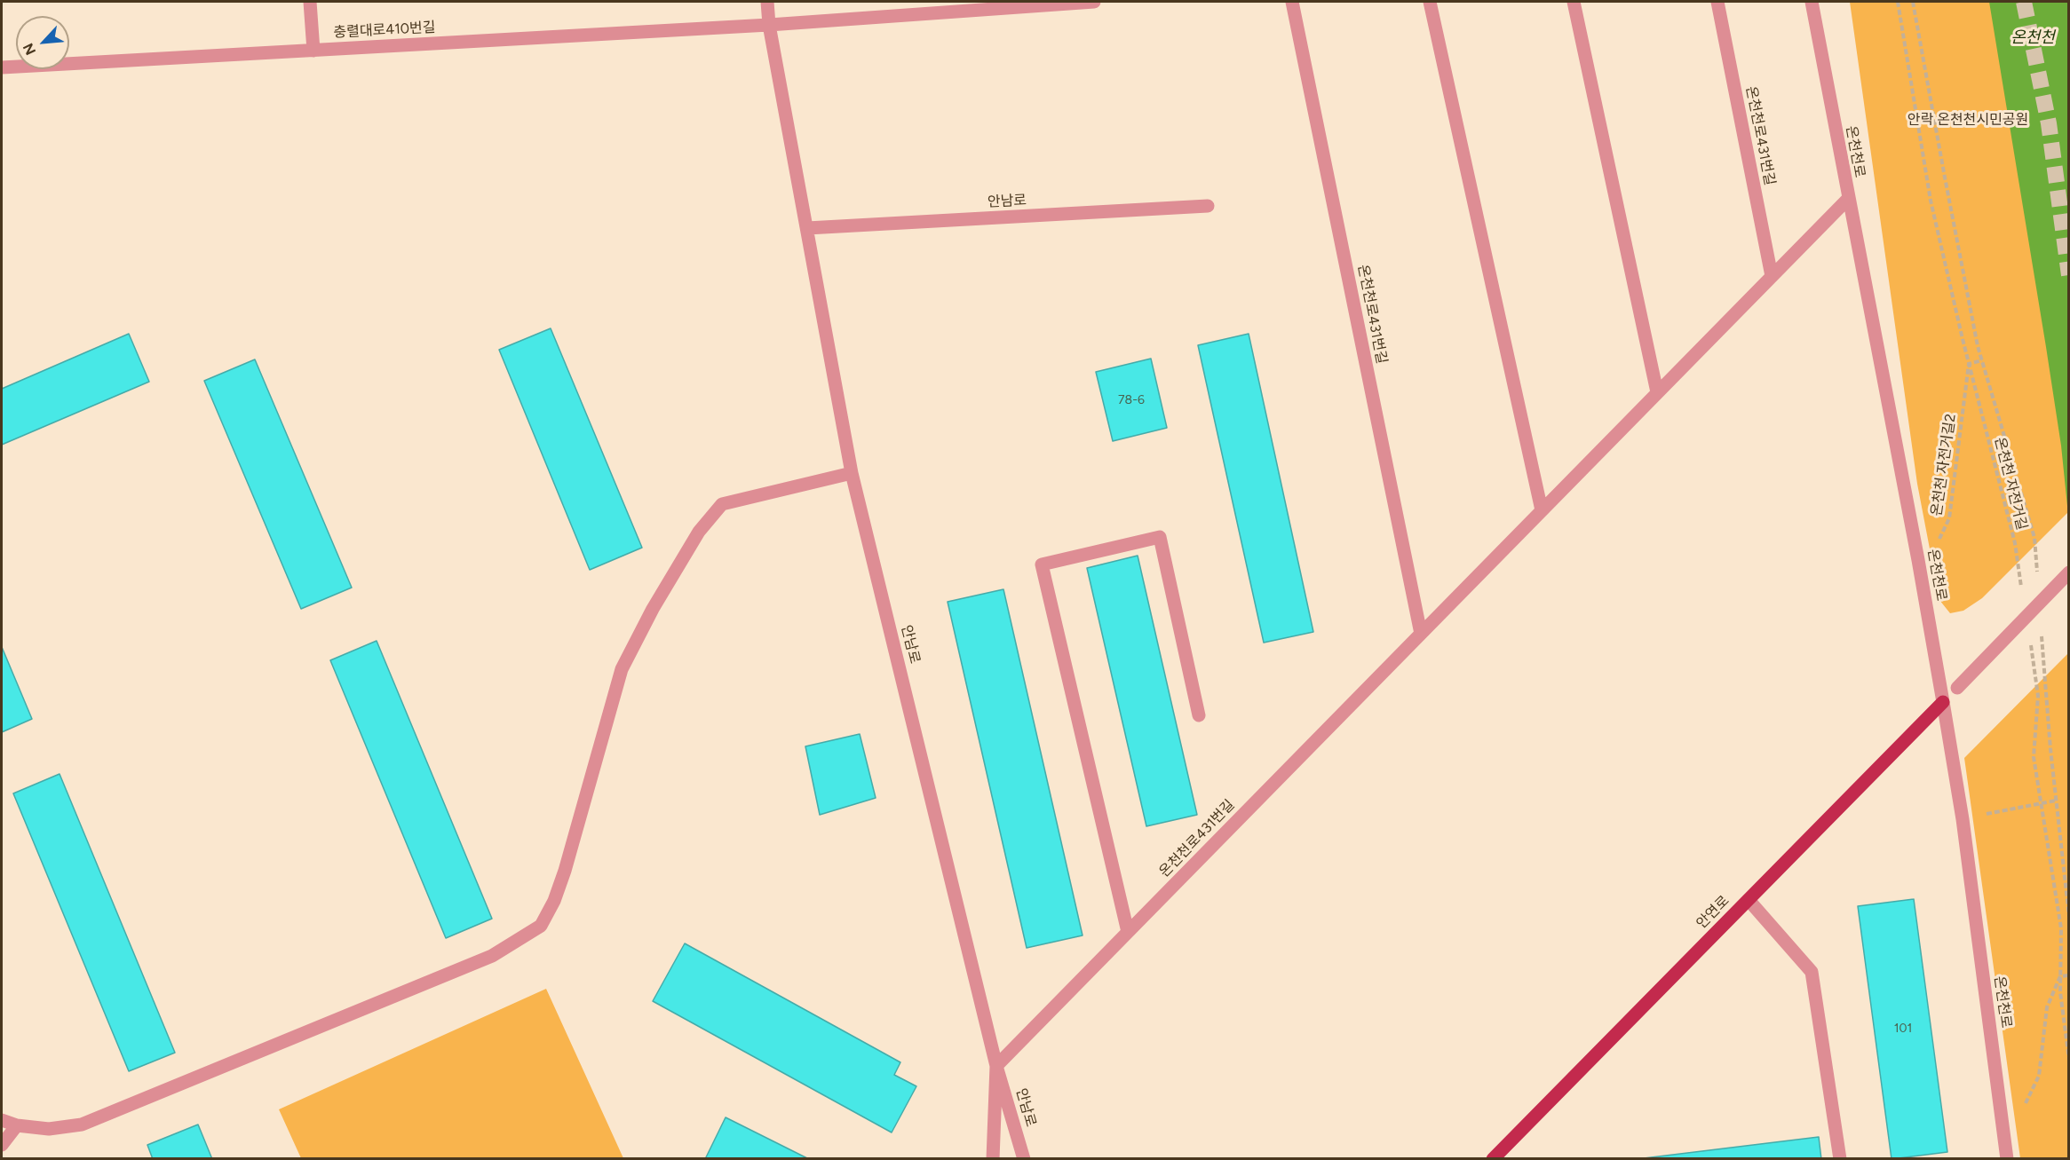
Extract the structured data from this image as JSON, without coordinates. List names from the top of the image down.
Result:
{
  "streets": {
    "main road": ["안연로"],
    "street": [
      "충렬대로410번길",
      "온천천로431번길",
      "온천천로",
      "안남로"
    ],
    "path": ["온천천 자전거길2", "온천천 자전거길"]
  },
  "crossings": [
    ["충렬대로410번길", "안남로"],
    ["온천천로431번길", "온천천로"],
    ["온천천로431번길", "안남로"],
    ["온천천로", "온천천 자전거길2"],
    ["온천천로", "안연로"],
    ["온천천 자전거길2", "온천천 자전거길"]
  ],
  "water": ["온천천"],
  "parks": ["안락 온천천시민공원"],
  "house_numbers": ["78-6", "101"],
  "north": "bottom left"
}
